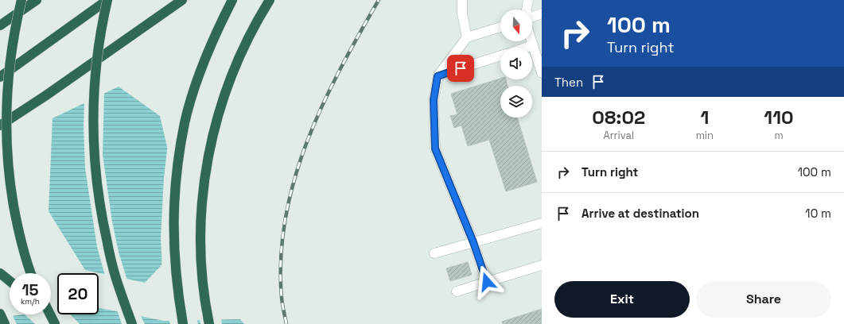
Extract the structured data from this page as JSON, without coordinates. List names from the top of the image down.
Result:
{
  "north": "bottom",
  "page": {
    "turn": ["100 m", "Turn right"],
    "then": "Then",
    "eta": [
      "08:02",
      "Arrival",
      "1",
      "min",
      "110",
      "m"
    ],
    "list": [
      {
        "name": "Turn right",
        "value": "100 m"
      },
      {
        "name": "Arrive at destination",
        "value": "10 m"
      }
    ],
    "speed": "15 km/h",
    "limit": "20",
    "buttons": ["Exit", "Share"]
  }
}
